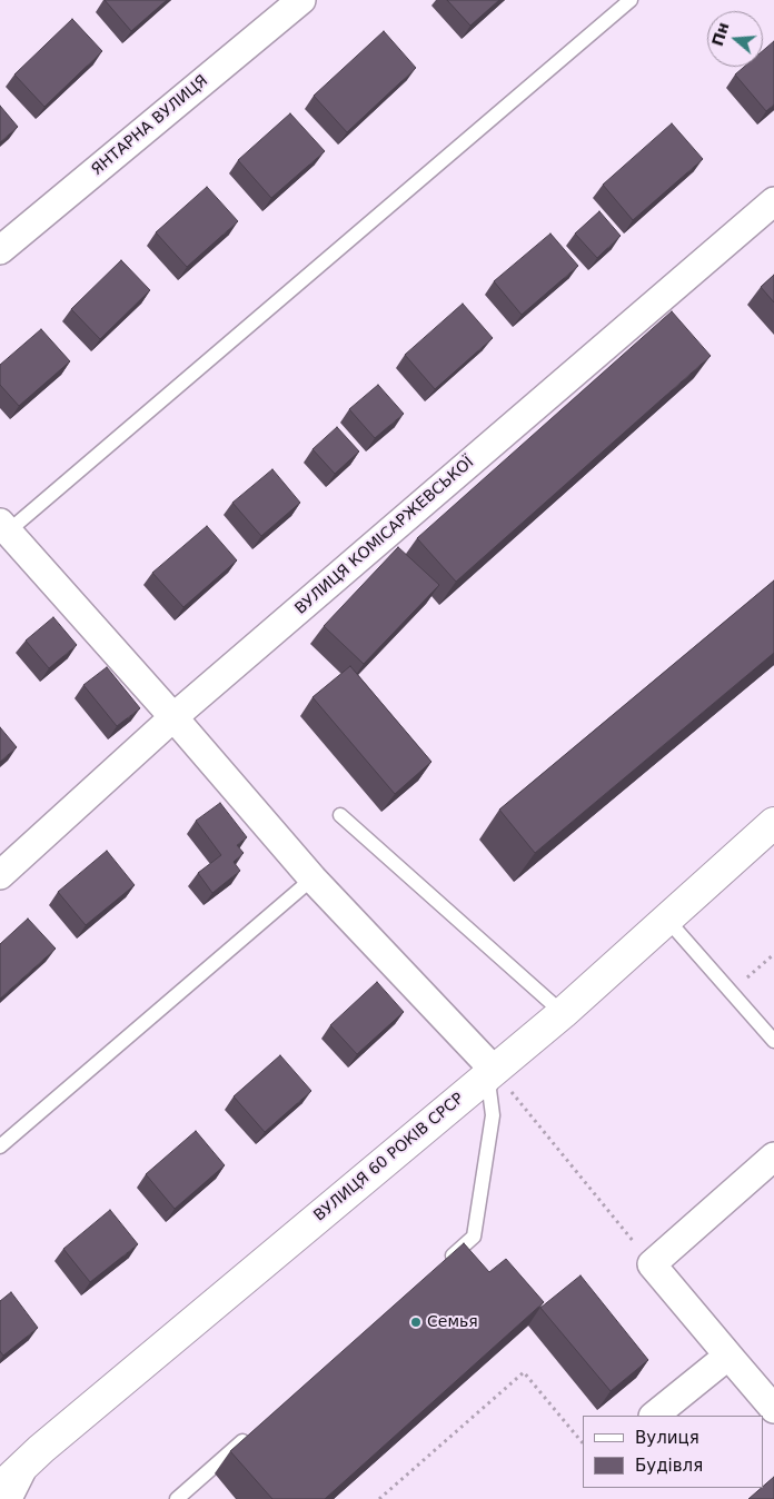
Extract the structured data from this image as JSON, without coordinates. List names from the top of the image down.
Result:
{
  "streets": {
    "street": ["ЯНТАРНА ВУЛИЦЯ", "ВУЛИЦЯ КОМІСАРЖЕВСЬКОЇ", "ВУЛИЦЯ 60 РОКІВ СРСР"]
  },
  "places": ["Семья"],
  "legend": ["Вулиця", "Будівля"],
  "north": "left"
}
